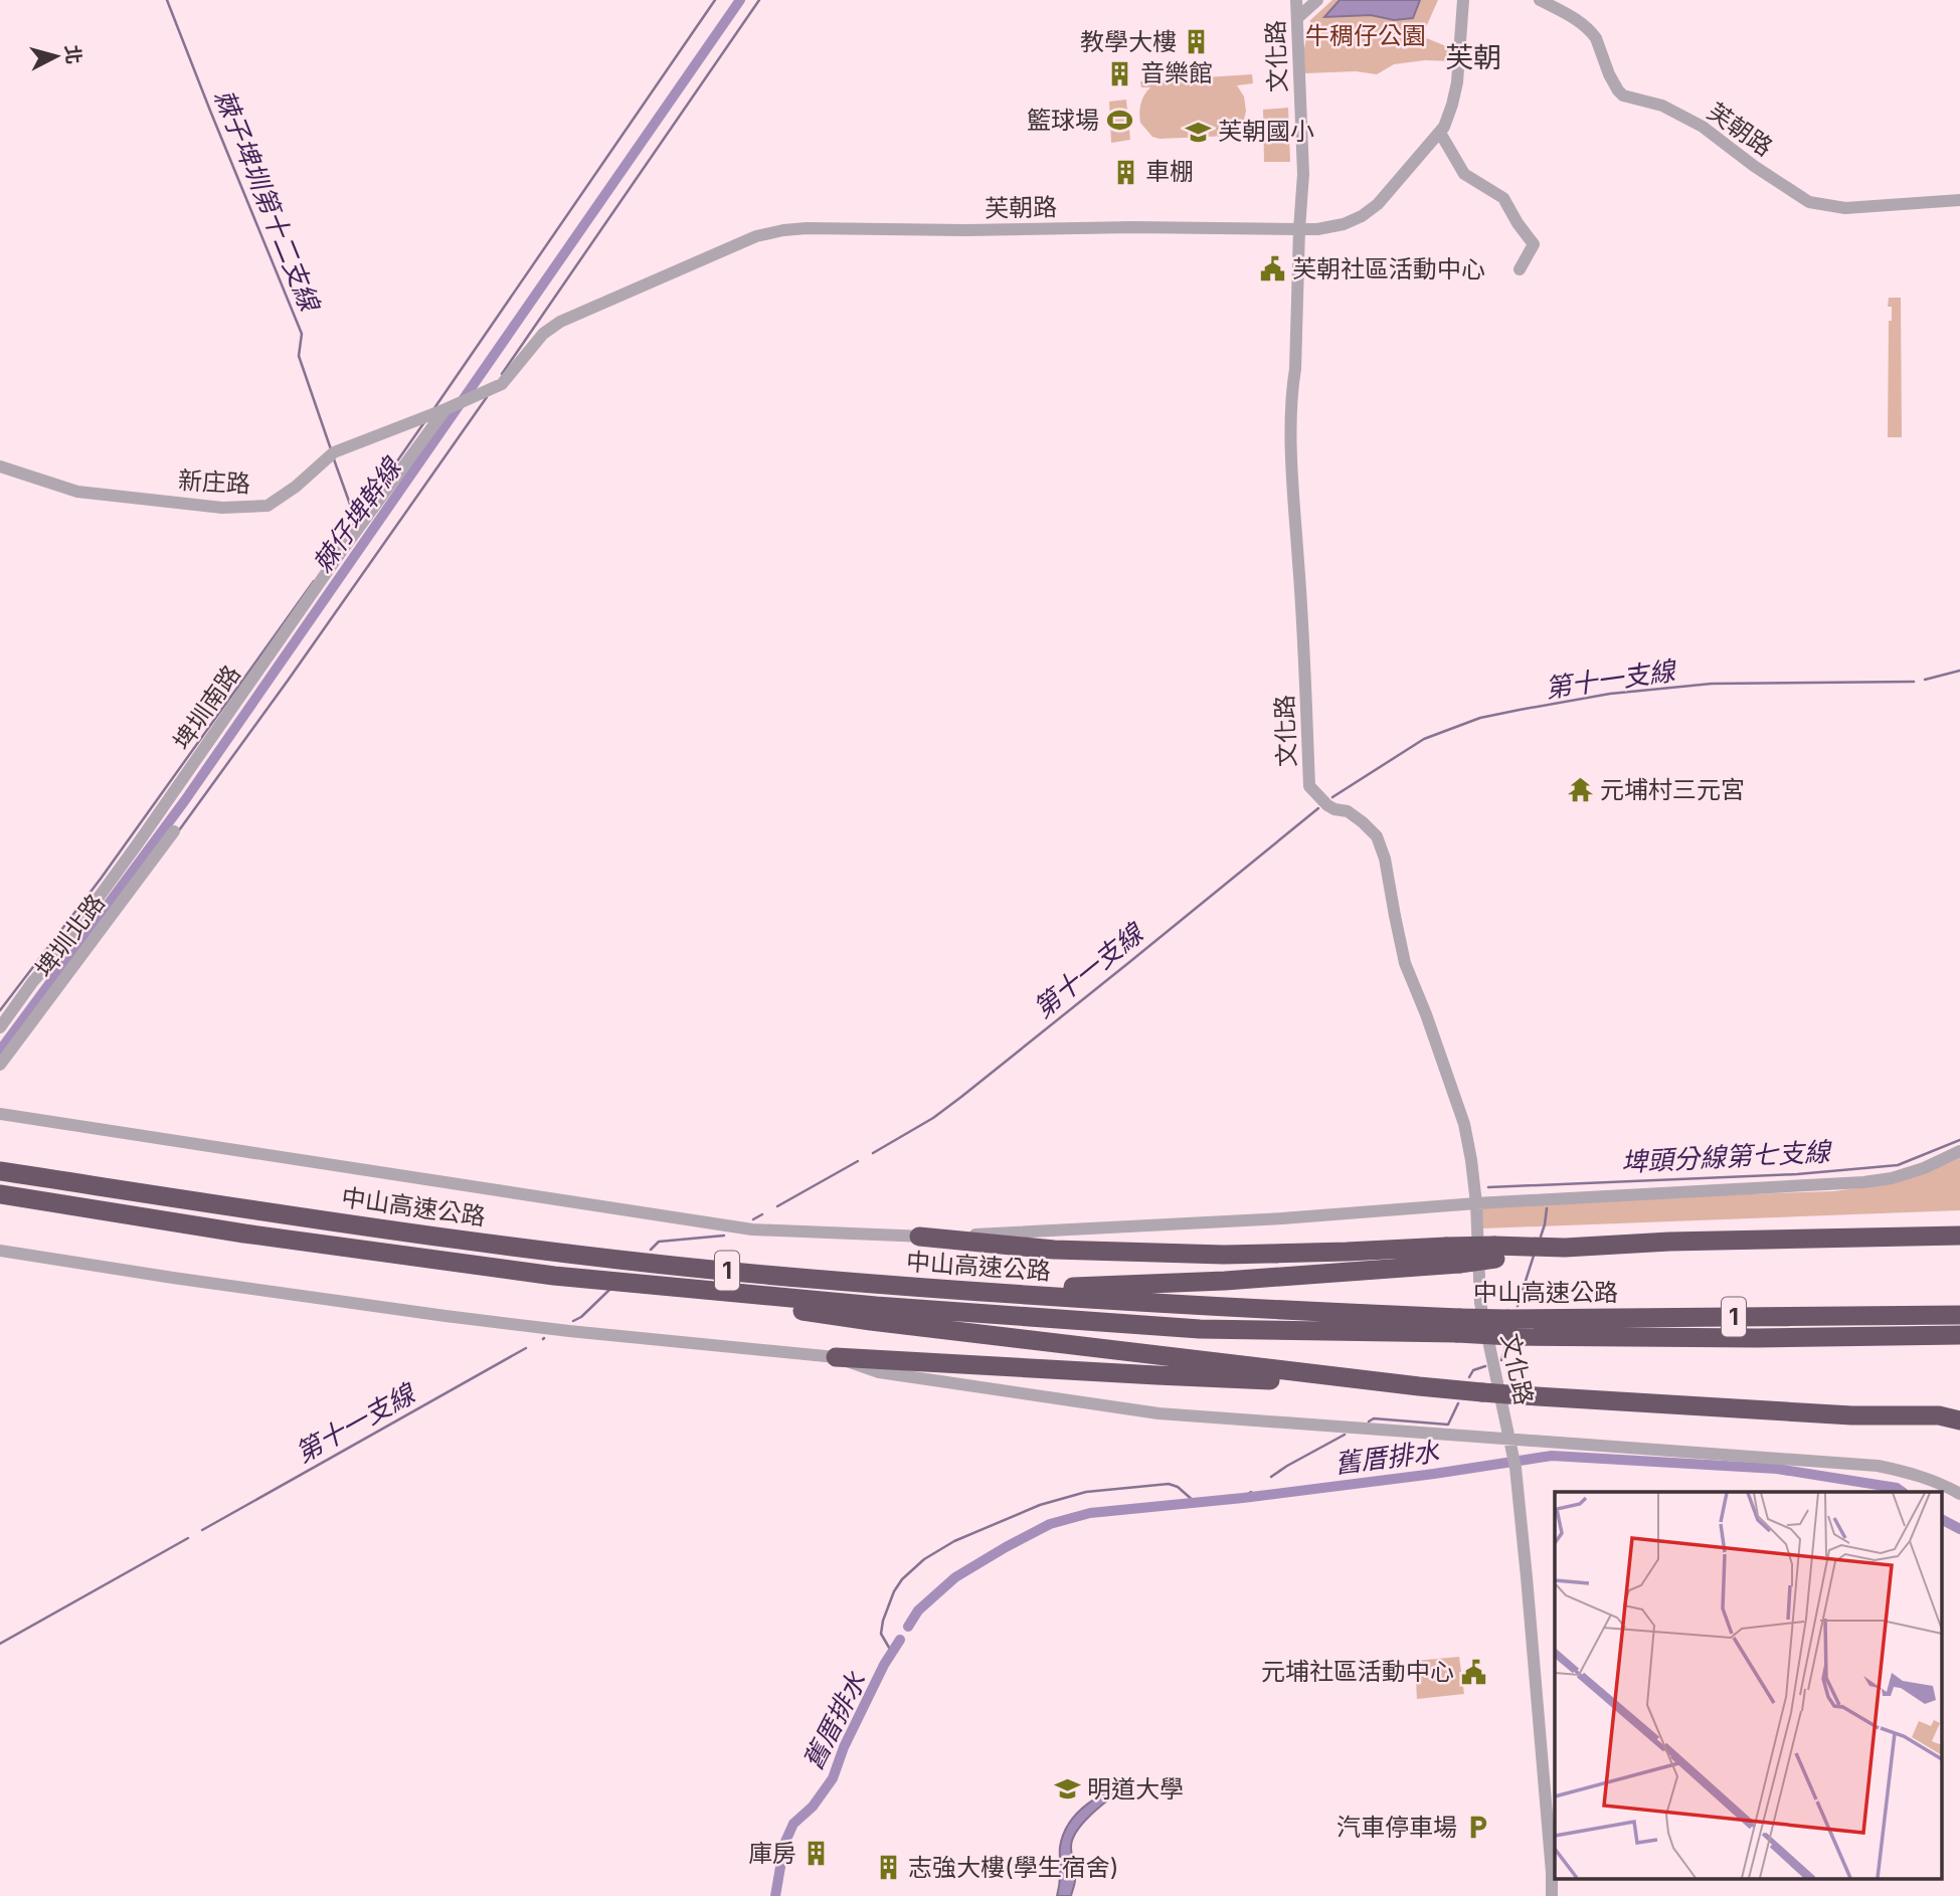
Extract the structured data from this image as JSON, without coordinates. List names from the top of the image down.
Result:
{
  "streets": {
    "highway": ["中山高速公路", "1"],
    "street": [
      "文化路",
      "芙朝路",
      "新庄路",
      "埤圳南路",
      "埤圳北路"
    ]
  },
  "crossings": [
    ["文化路", "芙朝路"],
    ["芙朝路", "新庄路"],
    ["芙朝路", "埤圳南路"],
    ["新庄路", "埤圳南路"]
  ],
  "districts": ["芙朝"],
  "water": [
    "棘子埤圳第十二支線",
    "棘仔埤幹線",
    "第十一支線",
    "埤頭分線第七支線",
    "舊厝排水"
  ],
  "parks": ["牛稠仔公園"],
  "places": {
    "building": [
      "教學大樓",
      "音樂館",
      "車棚",
      "庫房",
      "志強大樓(學生宿舍)"
    ],
    "sports": ["籃球場"],
    "school or university": ["芙朝國小", "明道大學"],
    "public building": ["芙朝社區活動中心", "元埔社區活動中心"],
    "temple": ["元埔村三元宮"],
    "parking": ["汽車停車場"]
  },
  "north": "right"
}
